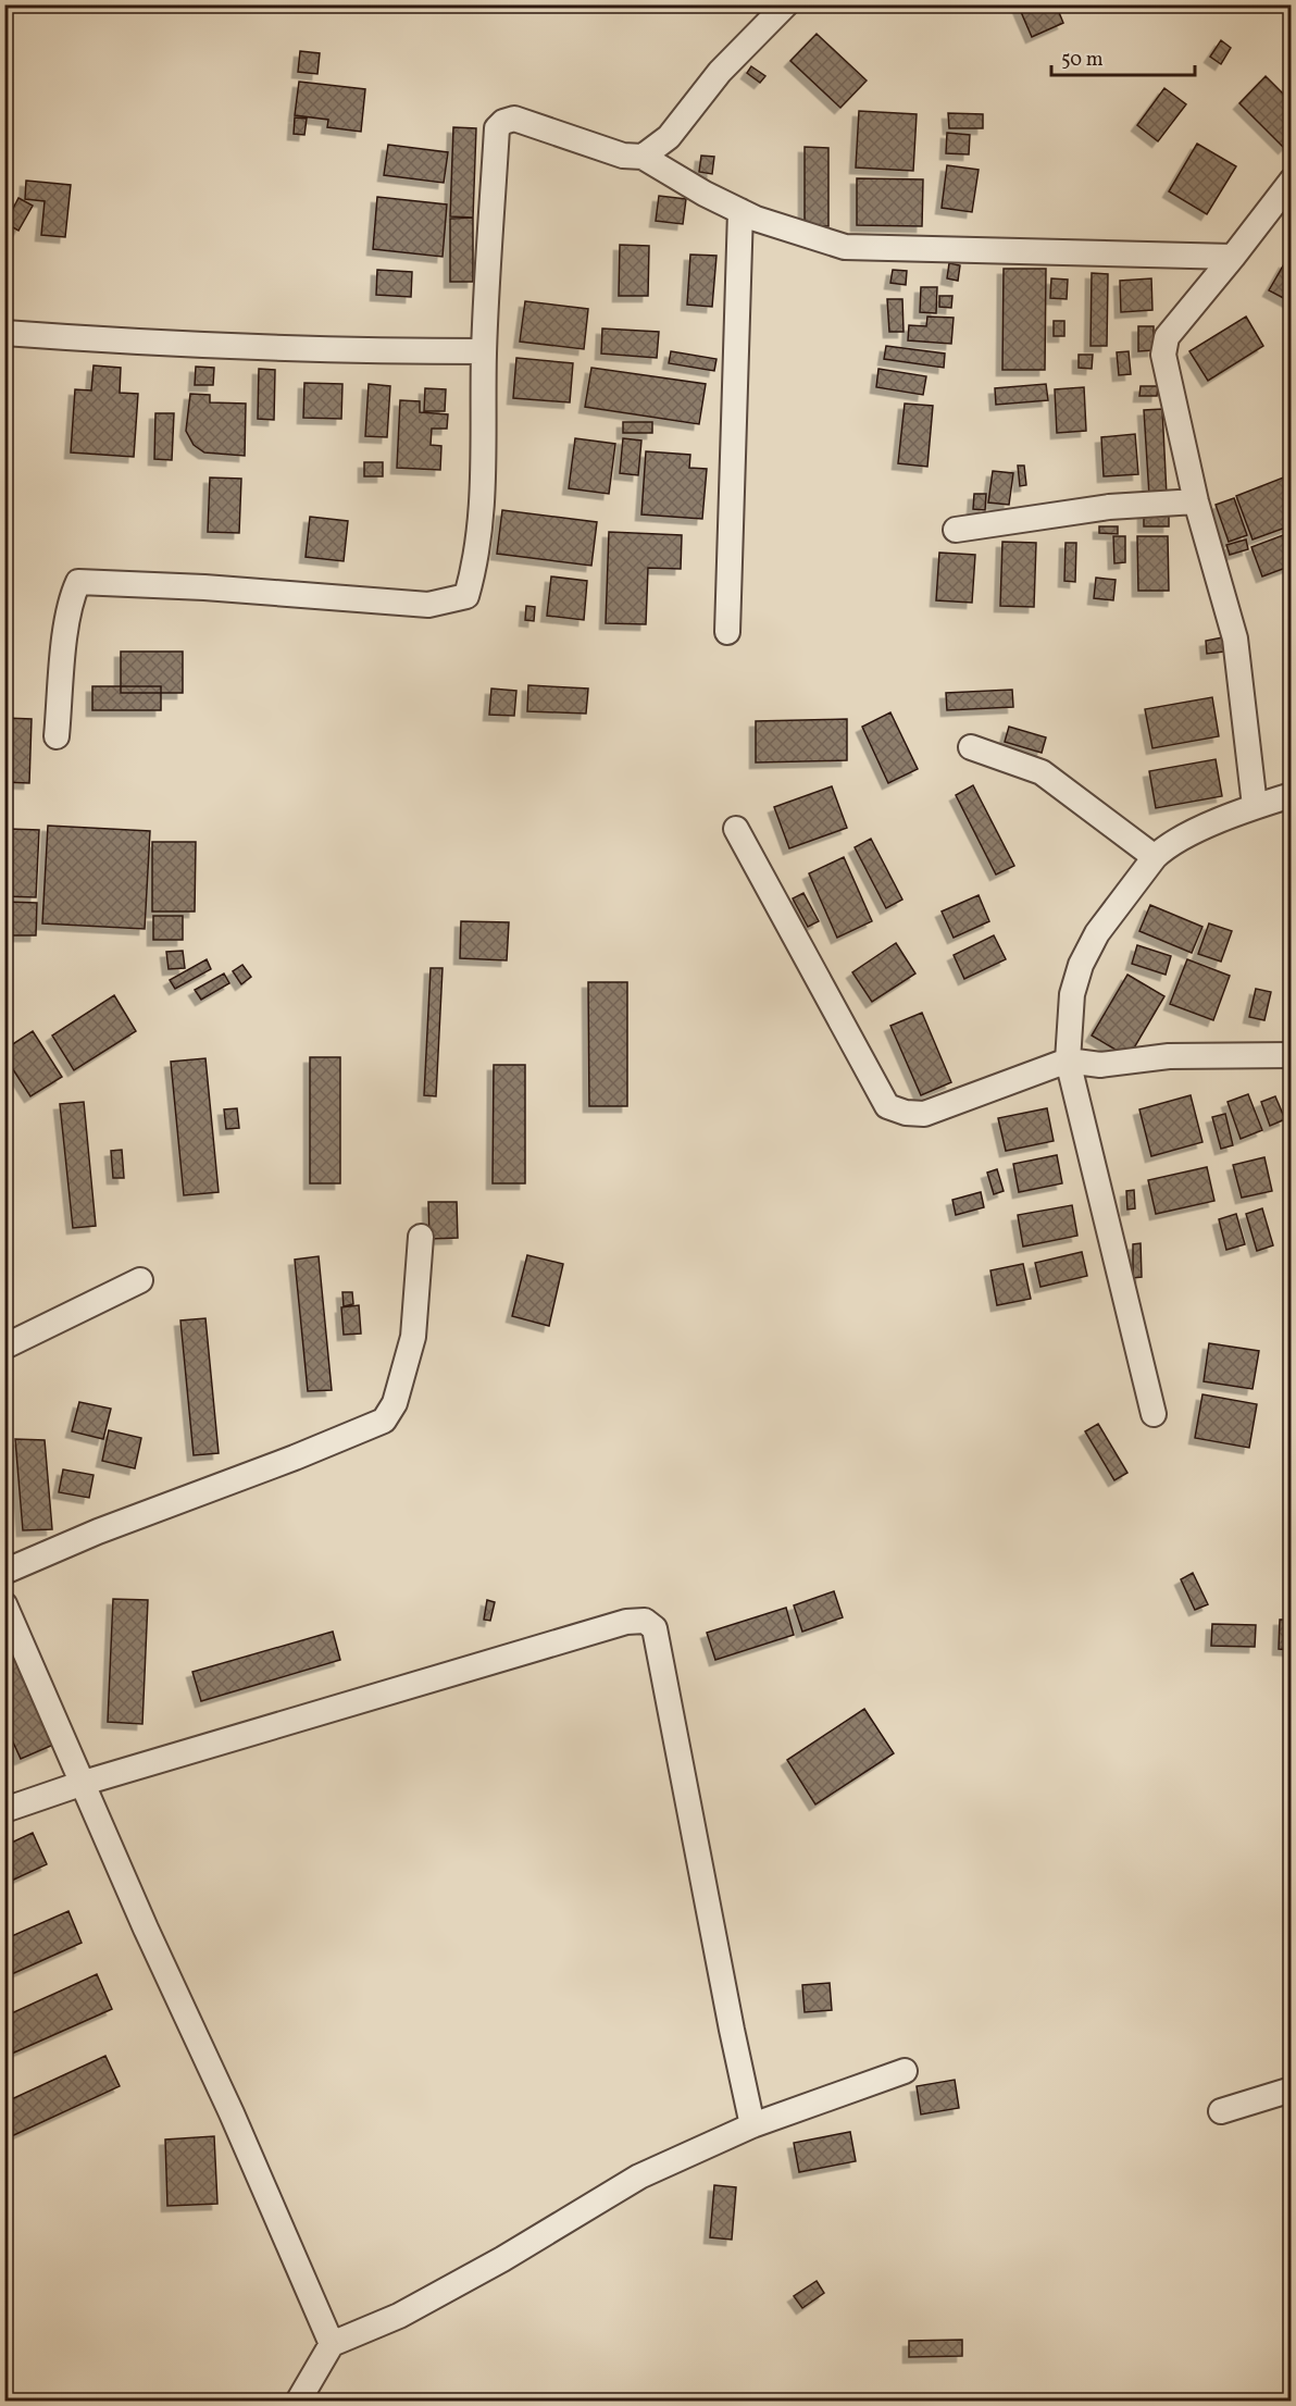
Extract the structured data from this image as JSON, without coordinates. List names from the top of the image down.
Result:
{
  "scale_bar": "50 m"
}
